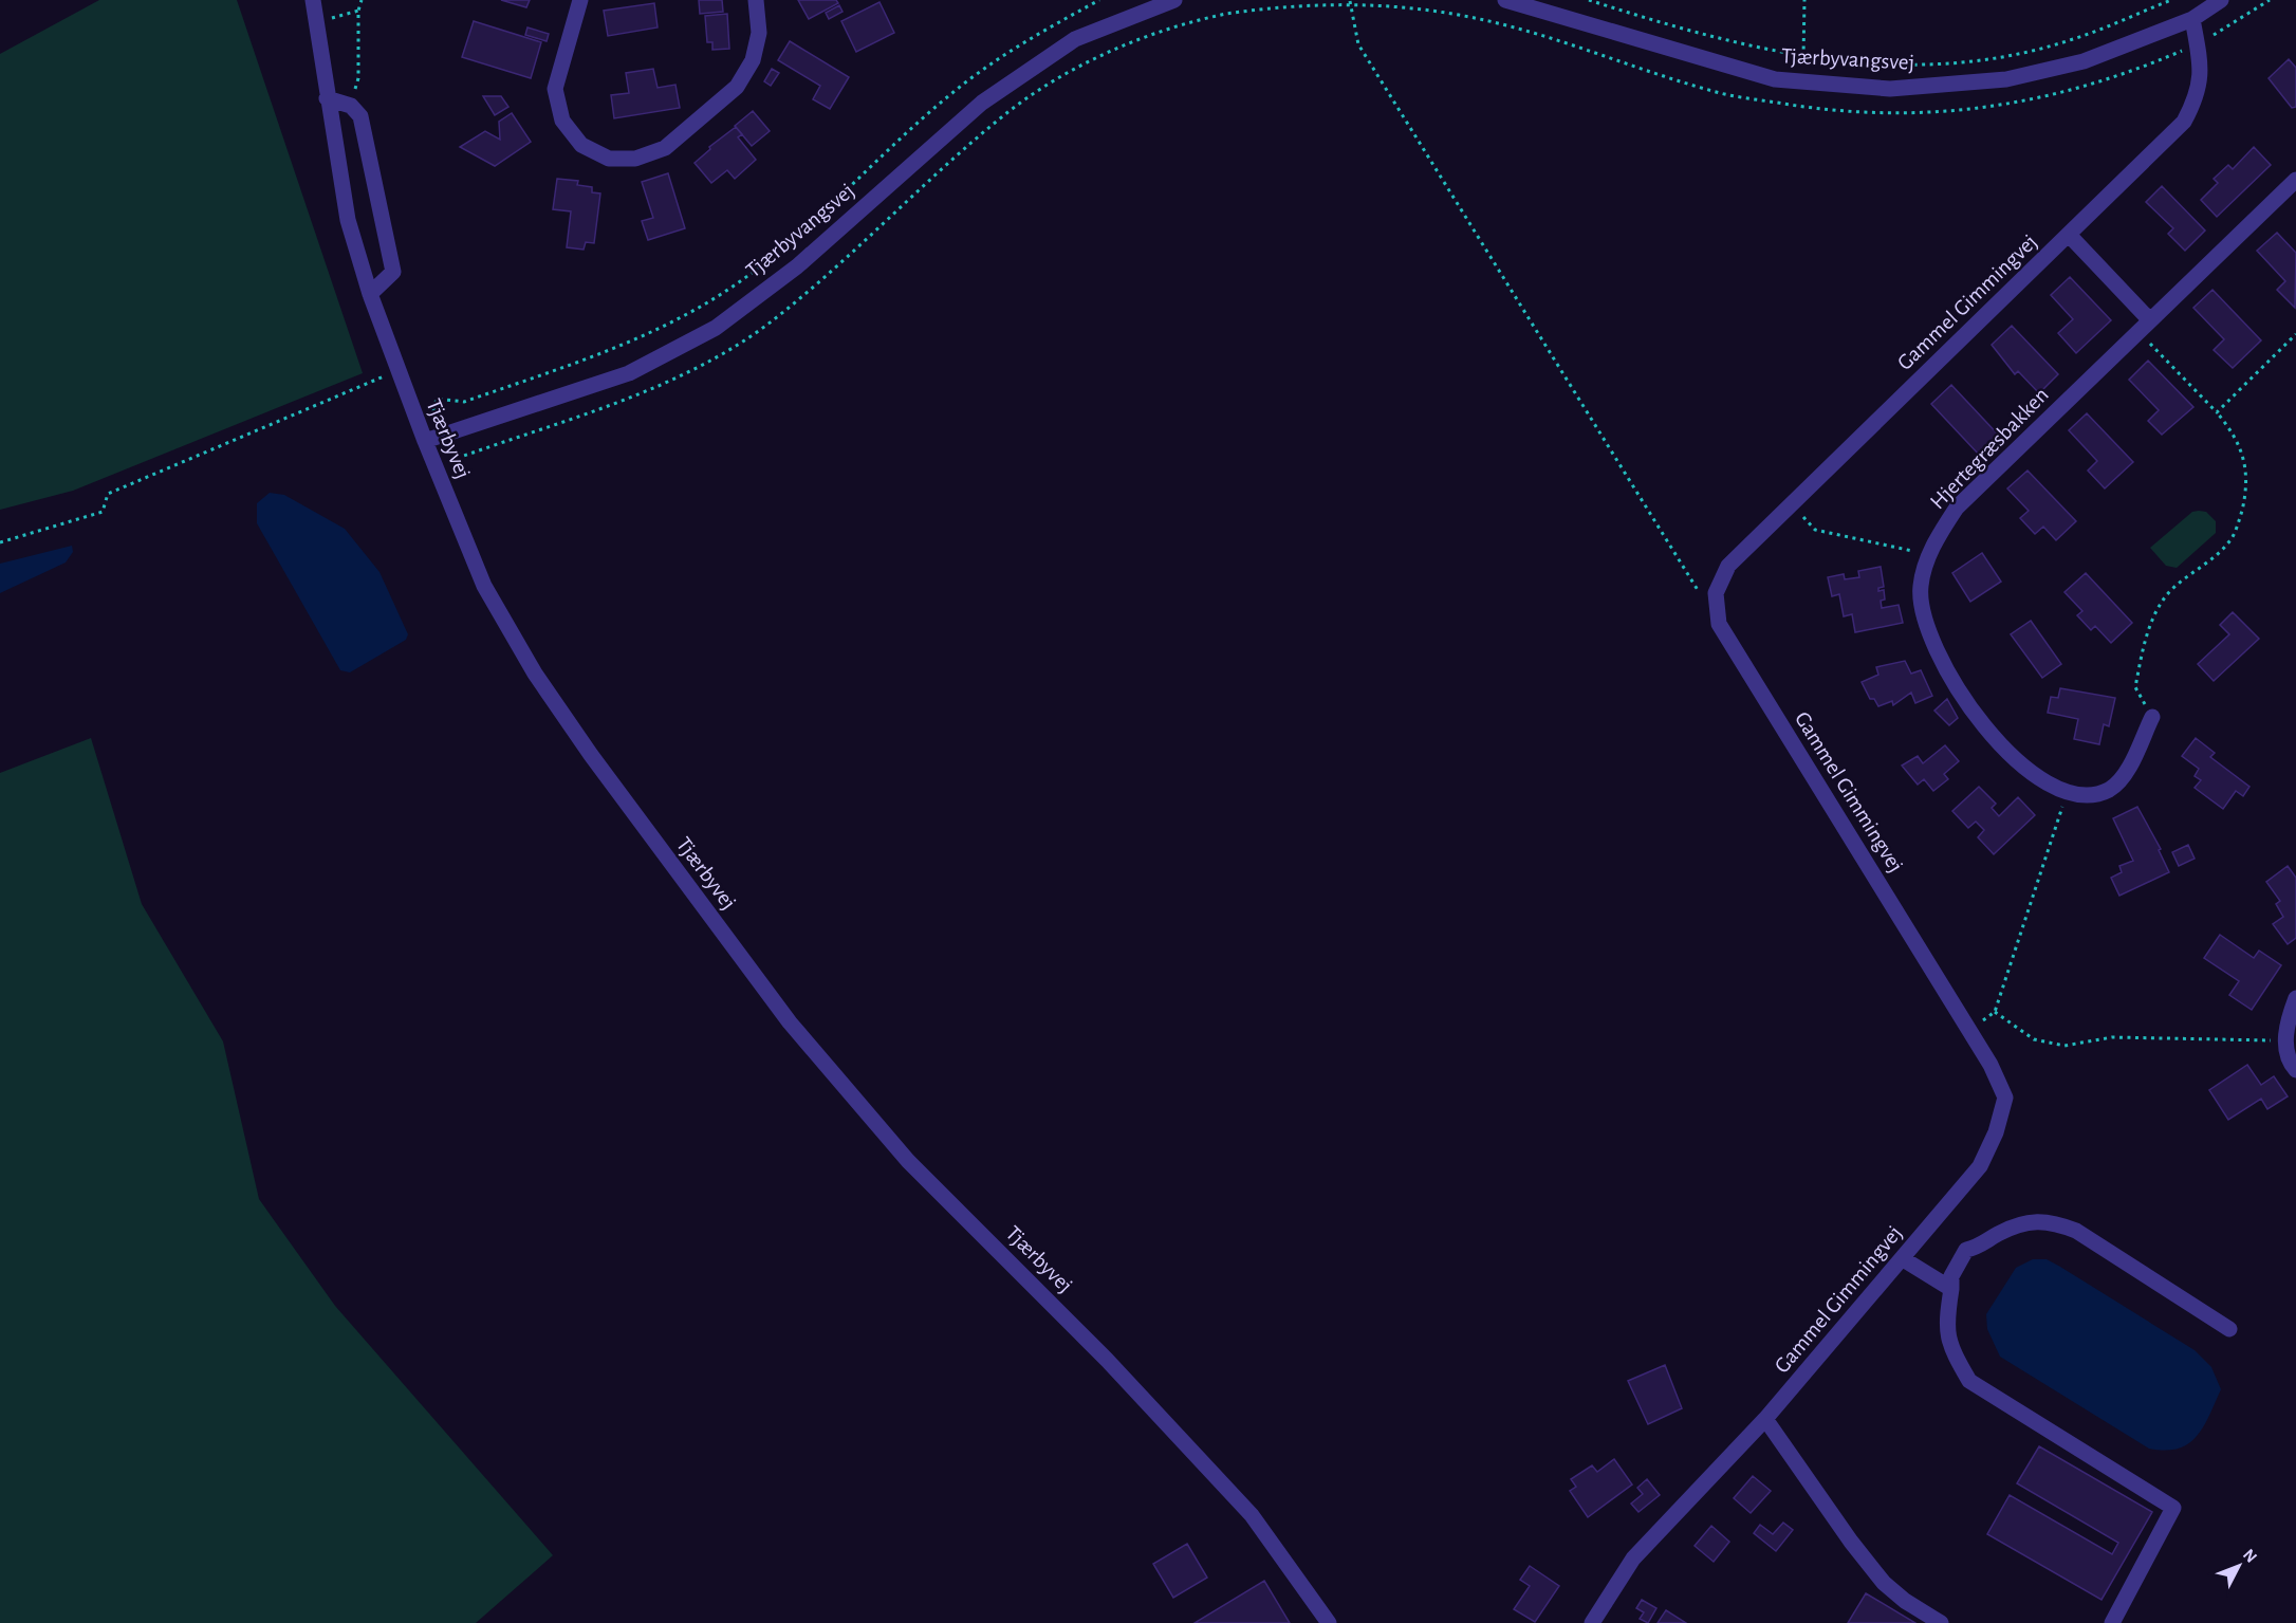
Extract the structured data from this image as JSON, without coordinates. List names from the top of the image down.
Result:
{
  "streets": {
    "street": [
      "Tjærbyvangsvej",
      "Gammel Gimmingvej",
      "Tjærbyvej",
      "Hjertegræsbakken"
    ]
  },
  "crossings": [
    ["Tjærbyvangsvej", "Gammel Gimmingvej"],
    ["Tjærbyvangsvej", "Tjærbyvej"]
  ],
  "north": "top right"
}
